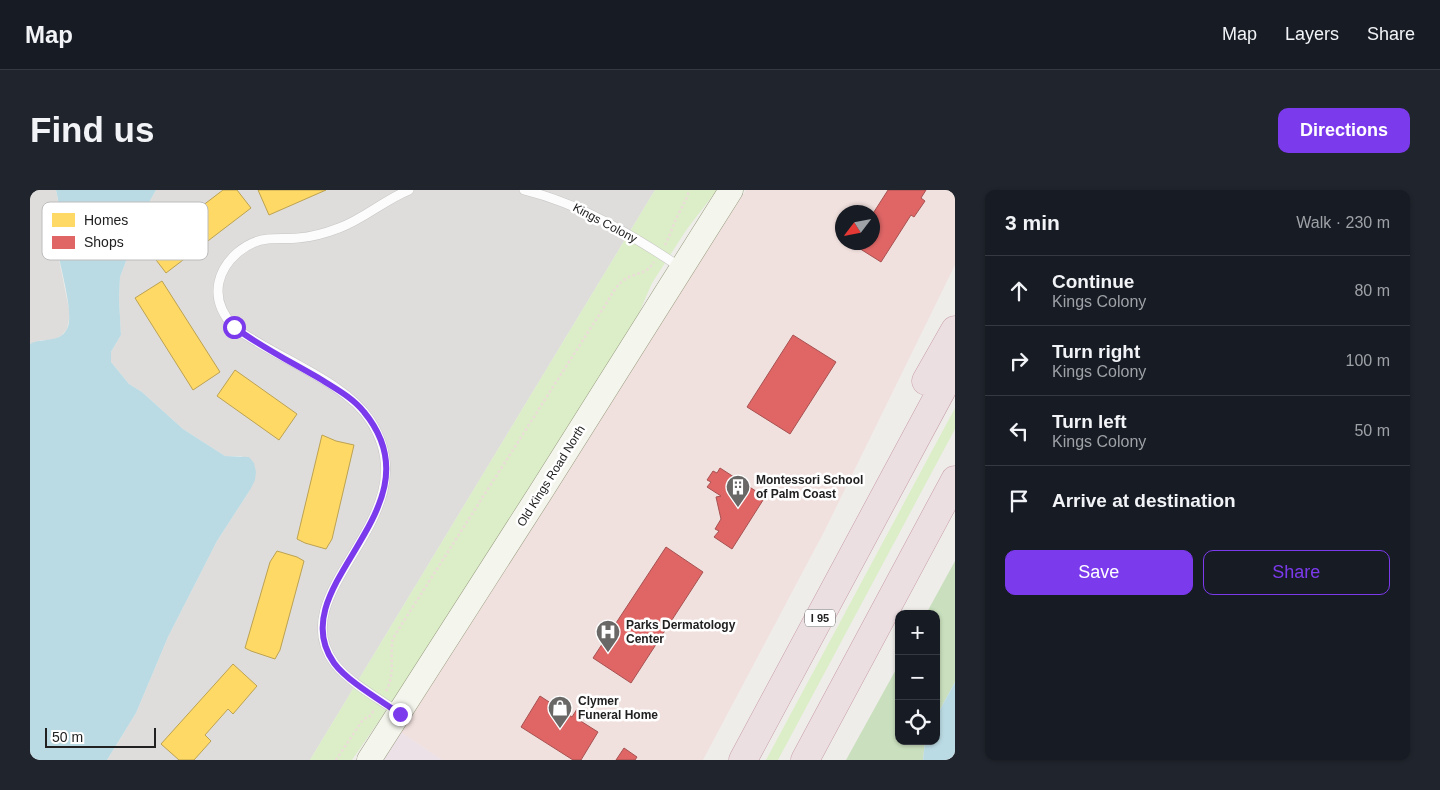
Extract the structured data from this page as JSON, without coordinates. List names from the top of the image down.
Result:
{
  "streets": {
    "highway": ["I 95"],
    "street": ["Old Kings Road North"],
    "lane": ["Kings Colony"]
  },
  "crossings": [
    ["Kings Colony", "Old Kings Road North"]
  ],
  "places": {
    "building": ["Montessori School of Palm Coast"],
    "hospital": ["Parks Dermatology Center"],
    "shop": ["Clymer Funeral Home"]
  },
  "legend": ["Homes", "Shops"],
  "scale_bar": "50 m",
  "north": "bottom left",
  "page": {
    "header": "Map",
    "nav": ["Map", "Layers", "Share"],
    "buttons": [
      "Directions",
      ["Save", "Share"]
    ],
    "title": "Find us",
    "heading": ["3 min", "Walk · 230 m"],
    "list": [
      ["Continue", "Kings Colony", "80 m"],
      ["Turn right", "Kings Colony", "100 m"],
      ["Turn left", "Kings Colony", "50 m"],
      "Arrive at destination"
    ],
    "map_buttons": ["+", "−"],
    "scale": "50 m"
  }
}
